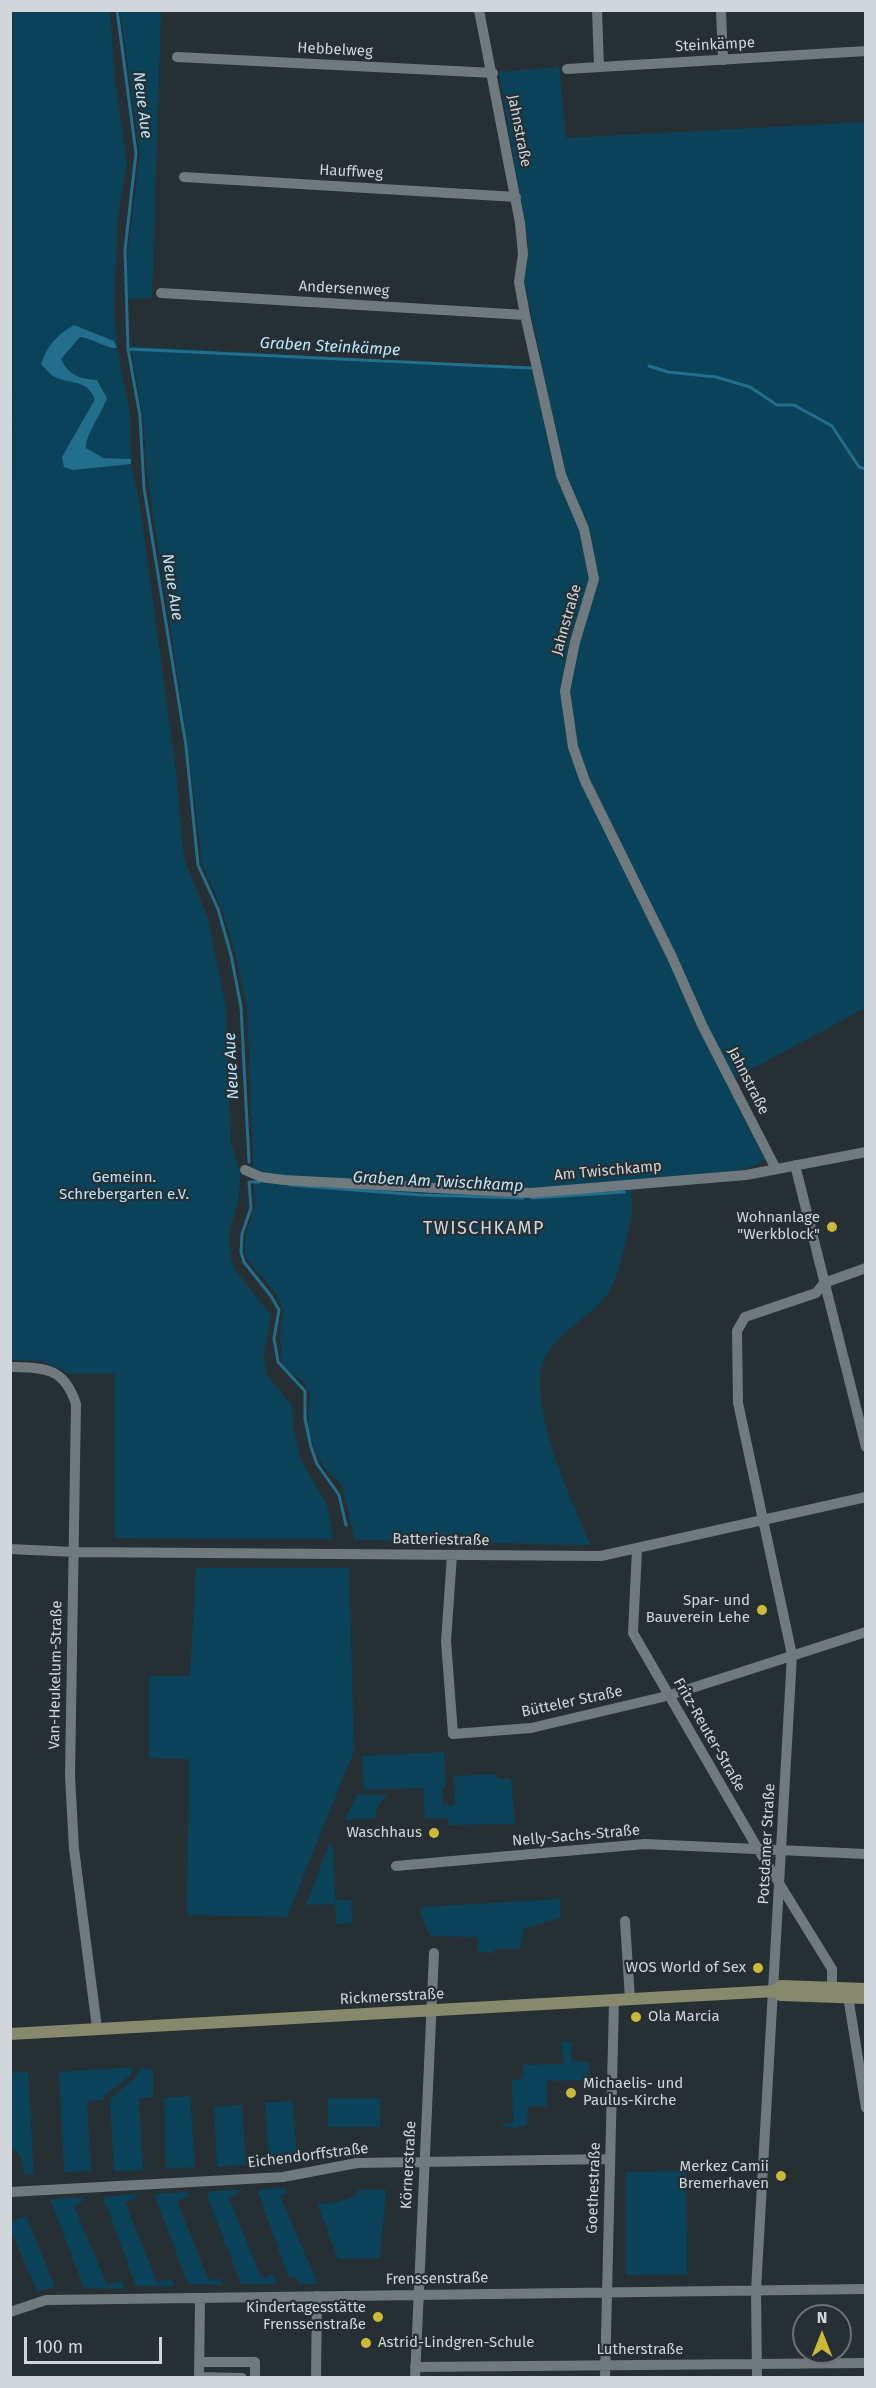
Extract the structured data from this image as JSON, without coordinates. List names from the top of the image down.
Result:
{
  "streets": {
    "main road": ["Rickmersstraße"],
    "street": [
      "Steinkämpe",
      "Hebbelweg",
      "Jahnstraße",
      "Hauffweg",
      "Andersenweg",
      "Am Twischkamp",
      "Batteriestraße",
      "Van-Heukelum-Straße",
      "Bütteler Straße",
      "Fritz-Reuter-Straße",
      "Nelly-Sachs-Straße",
      "Potsdamer Straße",
      "Eichendorffstraße",
      "Körnerstraße",
      "Goethestraße",
      "Frenssenstraße",
      "Lutherstraße"
    ]
  },
  "crossings": [
    ["Hebbelweg", "Jahnstraße"],
    ["Jahnstraße", "Hauffweg"],
    ["Jahnstraße", "Andersenweg"],
    ["Jahnstraße", "Am Twischkamp"],
    ["Batteriestraße", "Van-Heukelum-Straße"],
    ["Batteriestraße", "Bütteler Straße"],
    ["Batteriestraße", "Fritz-Reuter-Straße"],
    ["Batteriestraße", "Potsdamer Straße"],
    ["Van-Heukelum-Straße", "Rickmersstraße"],
    ["Bütteler Straße", "Fritz-Reuter-Straße"],
    ["Bütteler Straße", "Potsdamer Straße"],
    ["Fritz-Reuter-Straße", "Nelly-Sachs-Straße"],
    ["Fritz-Reuter-Straße", "Potsdamer Straße"],
    ["Fritz-Reuter-Straße", "Rickmersstraße"],
    ["Nelly-Sachs-Straße", "Potsdamer Straße"],
    ["Potsdamer Straße", "Rickmersstraße"],
    ["Potsdamer Straße", "Frenssenstraße"],
    ["Potsdamer Straße", "Lutherstraße"],
    ["Rickmersstraße", "Körnerstraße"],
    ["Rickmersstraße", "Goethestraße"],
    ["Eichendorffstraße", "Körnerstraße"],
    ["Eichendorffstraße", "Goethestraße"],
    ["Körnerstraße", "Frenssenstraße"],
    ["Körnerstraße", "Lutherstraße"],
    ["Goethestraße", "Frenssenstraße"],
    ["Goethestraße", "Lutherstraße"]
  ],
  "districts": ["TWISCHKAMP"],
  "water": ["Neue Aue", "Graben Steinkämpe", "Graben Am Twischkamp"],
  "parks": ["Gemeinn. Schrebergarten e.V."],
  "places": [
    "Wohnanlage \"Werkblock\"",
    "Spar- und Bauverein Lehe",
    "Waschhaus",
    "WOS World of Sex",
    "Ola Marcia",
    "Michaelis- und Paulus-Kirche",
    "Merkez Camii Bremerhaven",
    "Kindertagesstätte Frenssenstraße",
    "Astrid-Lindgren-Schule"
  ],
  "scale_bar": "100 m",
  "north": "top"
}
